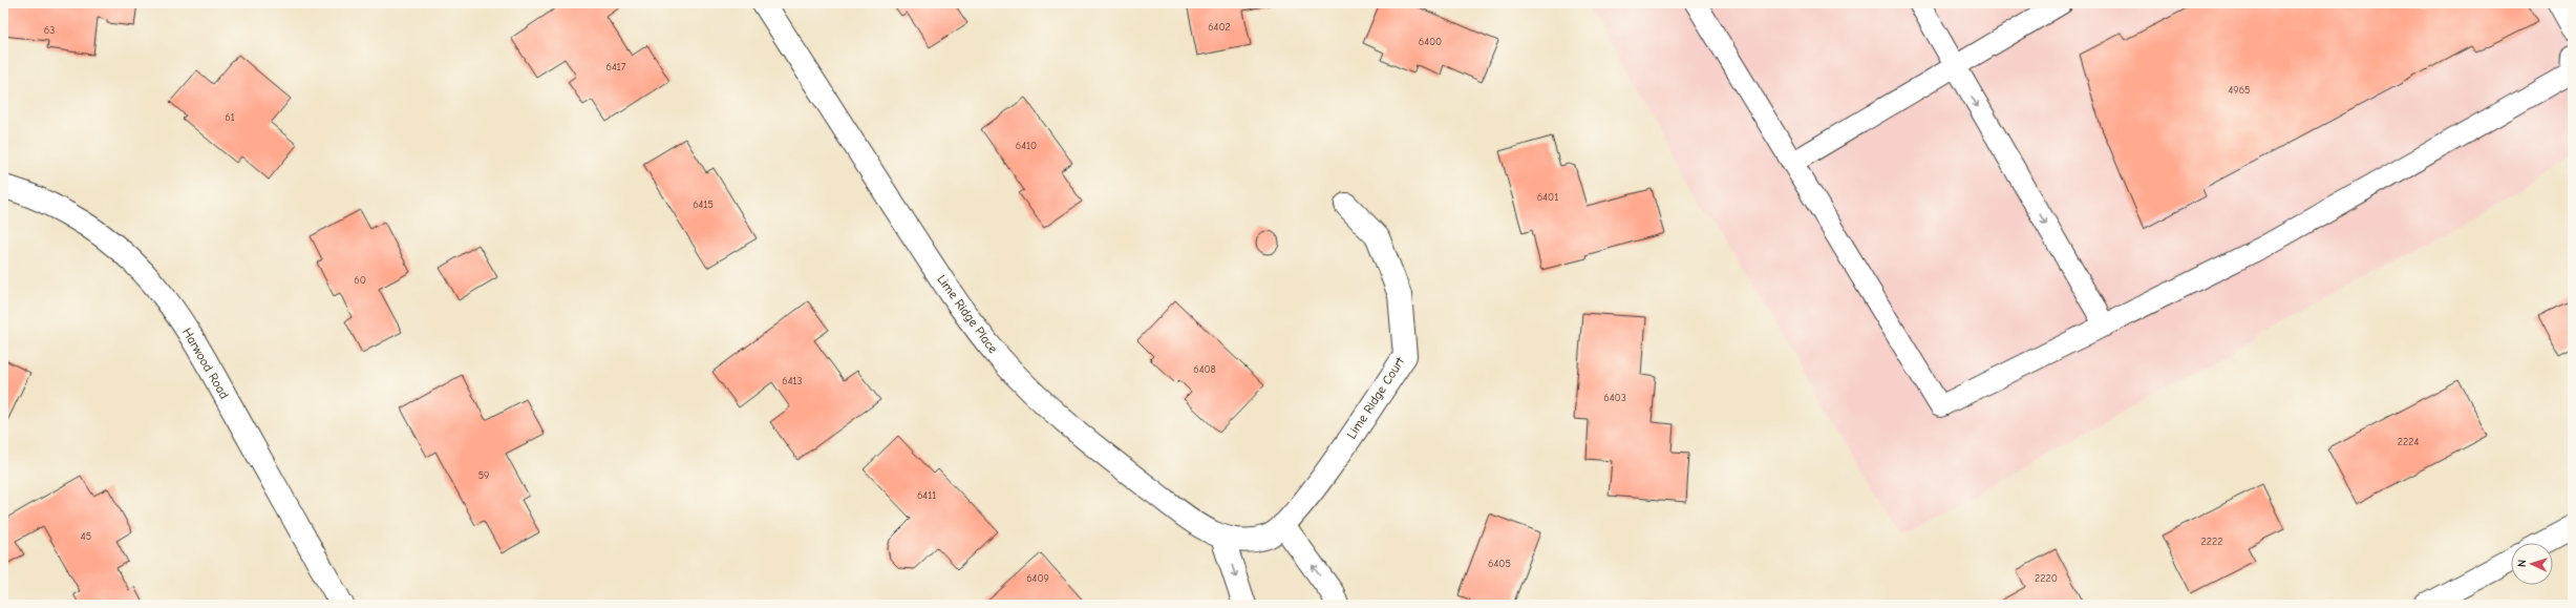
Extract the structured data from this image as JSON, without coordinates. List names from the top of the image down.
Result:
{
  "streets": {
    "street": ["Lime Ridge Place", "Harwood Road", "Lime Ridge Court"]
  },
  "crossings": [
    ["Lime Ridge Place", "Lime Ridge Court"]
  ],
  "house_numbers": [
    "6402",
    "63",
    "6400",
    "6417",
    "4965",
    "61",
    "6410",
    "6401",
    "6415",
    "60",
    "6408",
    "6413",
    "6403",
    "2224",
    "59",
    "6411",
    "45",
    "2222",
    "6405",
    "6409",
    "2220"
  ],
  "north": "left"
}
